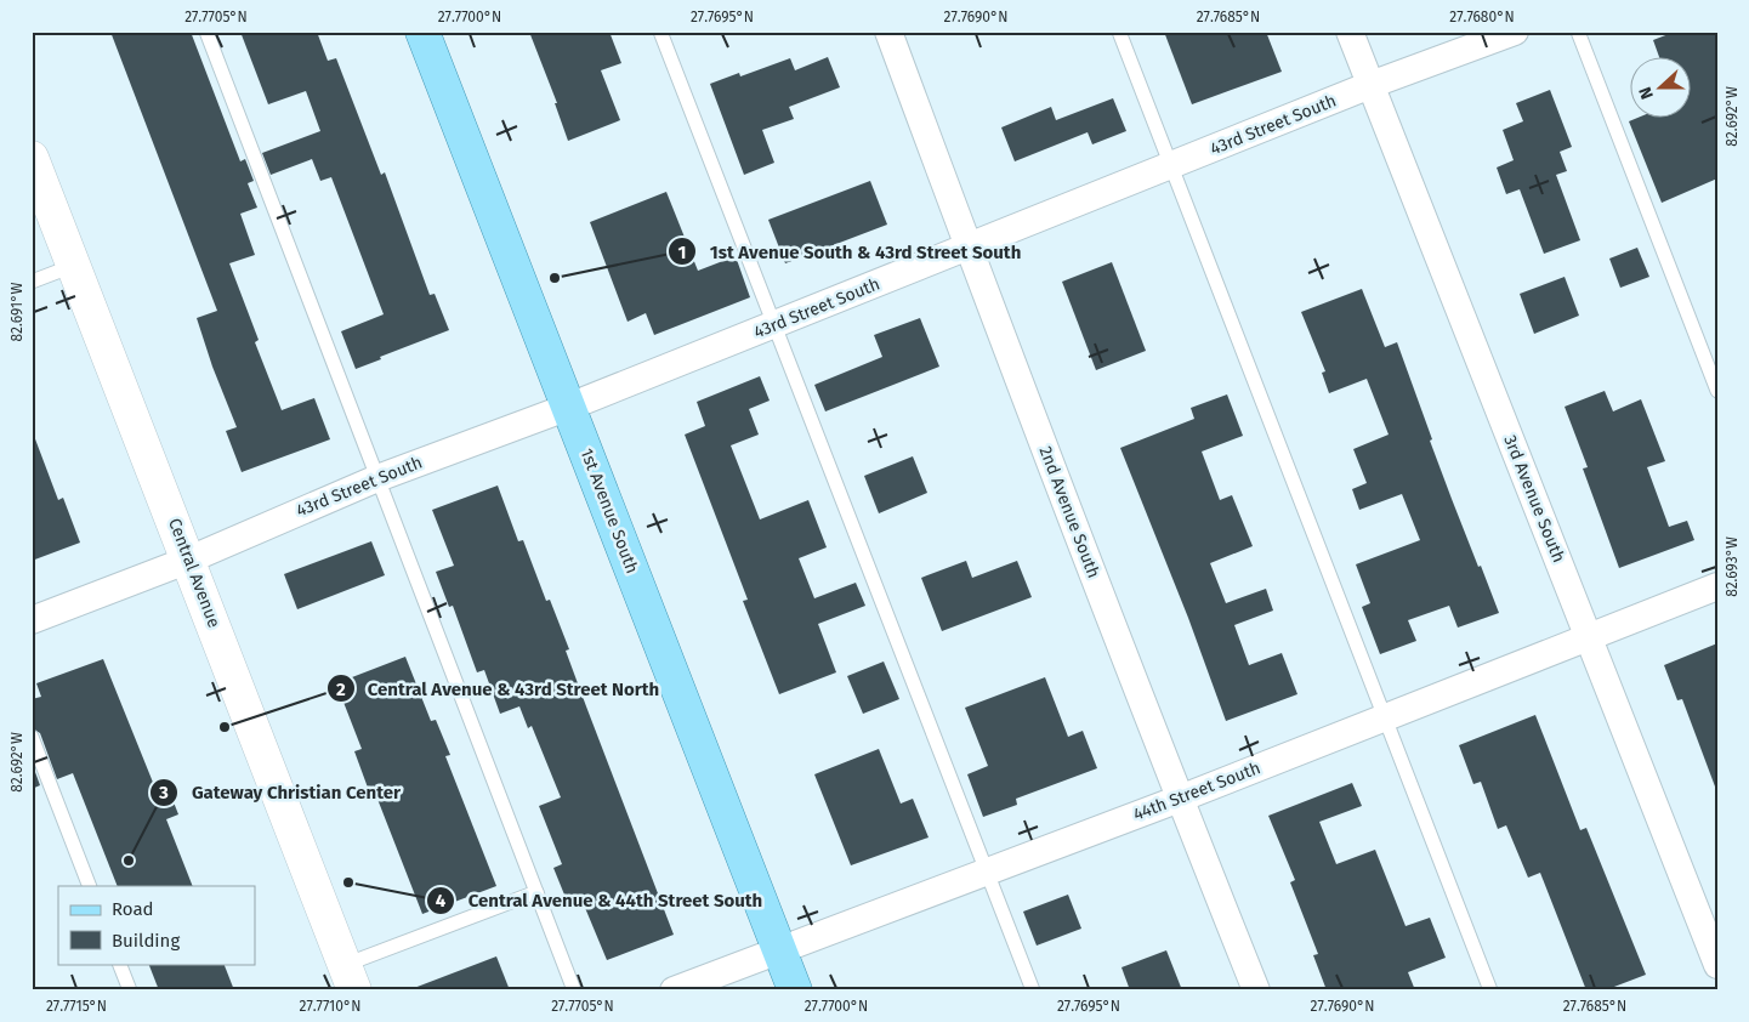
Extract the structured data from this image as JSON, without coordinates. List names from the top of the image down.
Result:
{
  "streets": {
    "main road": ["1st Avenue South", "Central Avenue"],
    "street": [
      "43rd Street South",
      "3rd Avenue South",
      "2nd Avenue South",
      "44th Street South"
    ]
  },
  "crossings": [
    ["43rd Street South", "3rd Avenue South"],
    ["43rd Street South", "1st Avenue South"],
    ["43rd Street South", "2nd Avenue South"],
    ["43rd Street South", "Central Avenue"],
    ["3rd Avenue South", "44th Street South"],
    ["1st Avenue South", "44th Street South"],
    ["2nd Avenue South", "44th Street South"]
  ],
  "places": [
    "1st Avenue South & 43rd Street South",
    "Central Avenue & 43rd Street North",
    "Gateway Christian Center",
    "Central Avenue & 44th Street South"
  ],
  "legend": ["Road", "Building"],
  "north": "left",
  "coordinates": [
    "27.7705°N",
    "27.7700°N",
    "27.7695°N",
    "27.7690°N",
    "27.7685°N",
    "27.7680°N",
    "82.692°W",
    "82.691°W",
    "82.693°W",
    "27.7715°N",
    "27.7710°N"
  ]
}
